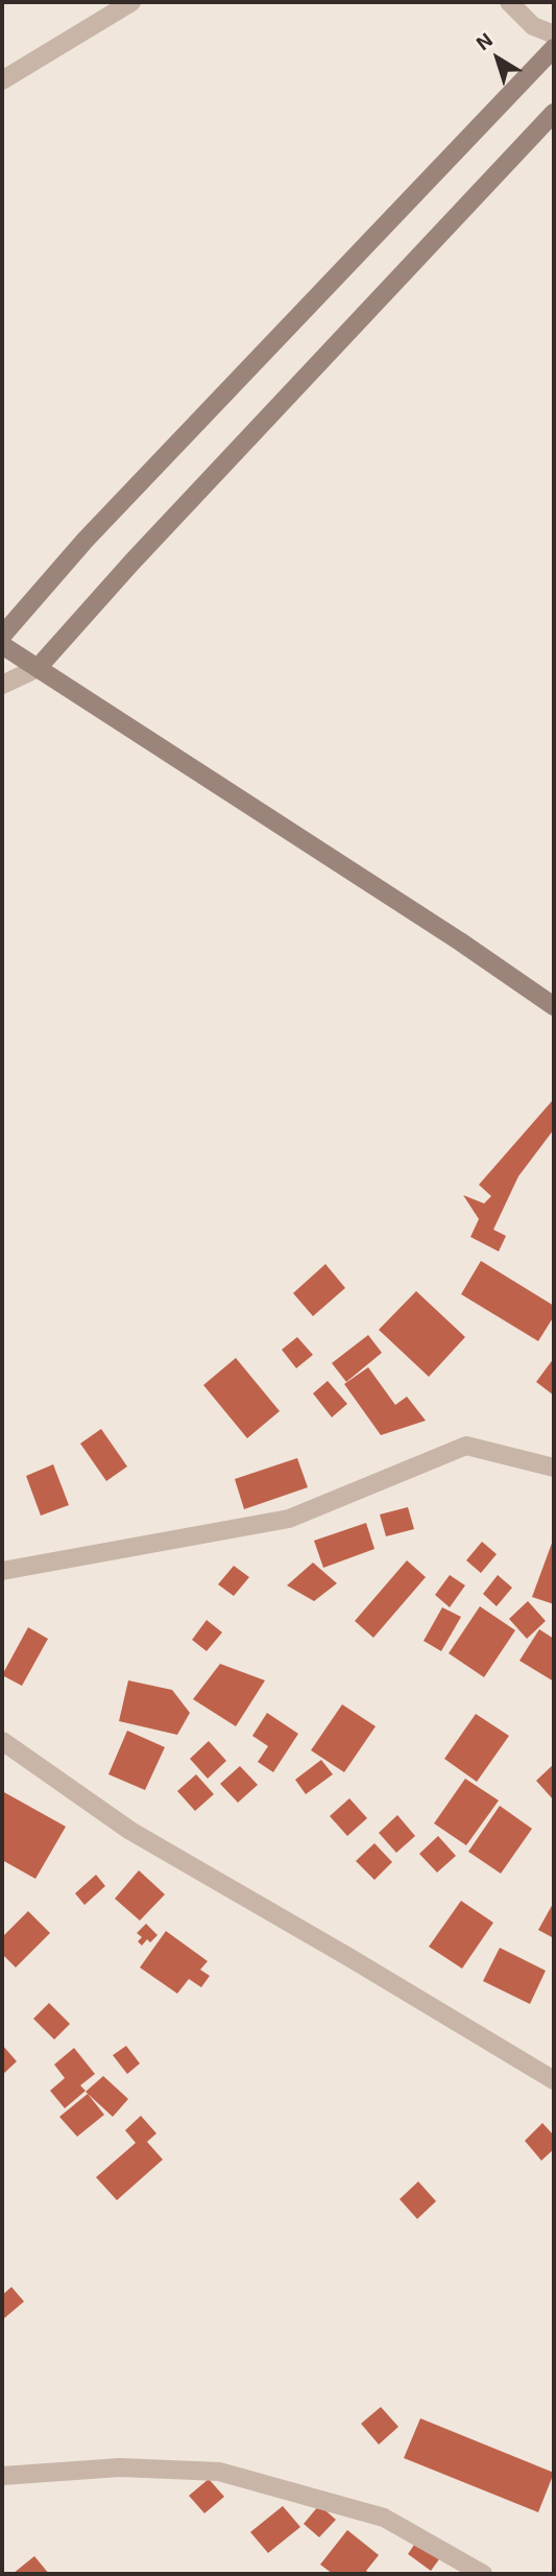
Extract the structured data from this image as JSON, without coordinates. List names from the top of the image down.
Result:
{
  "north": "top left"
}
